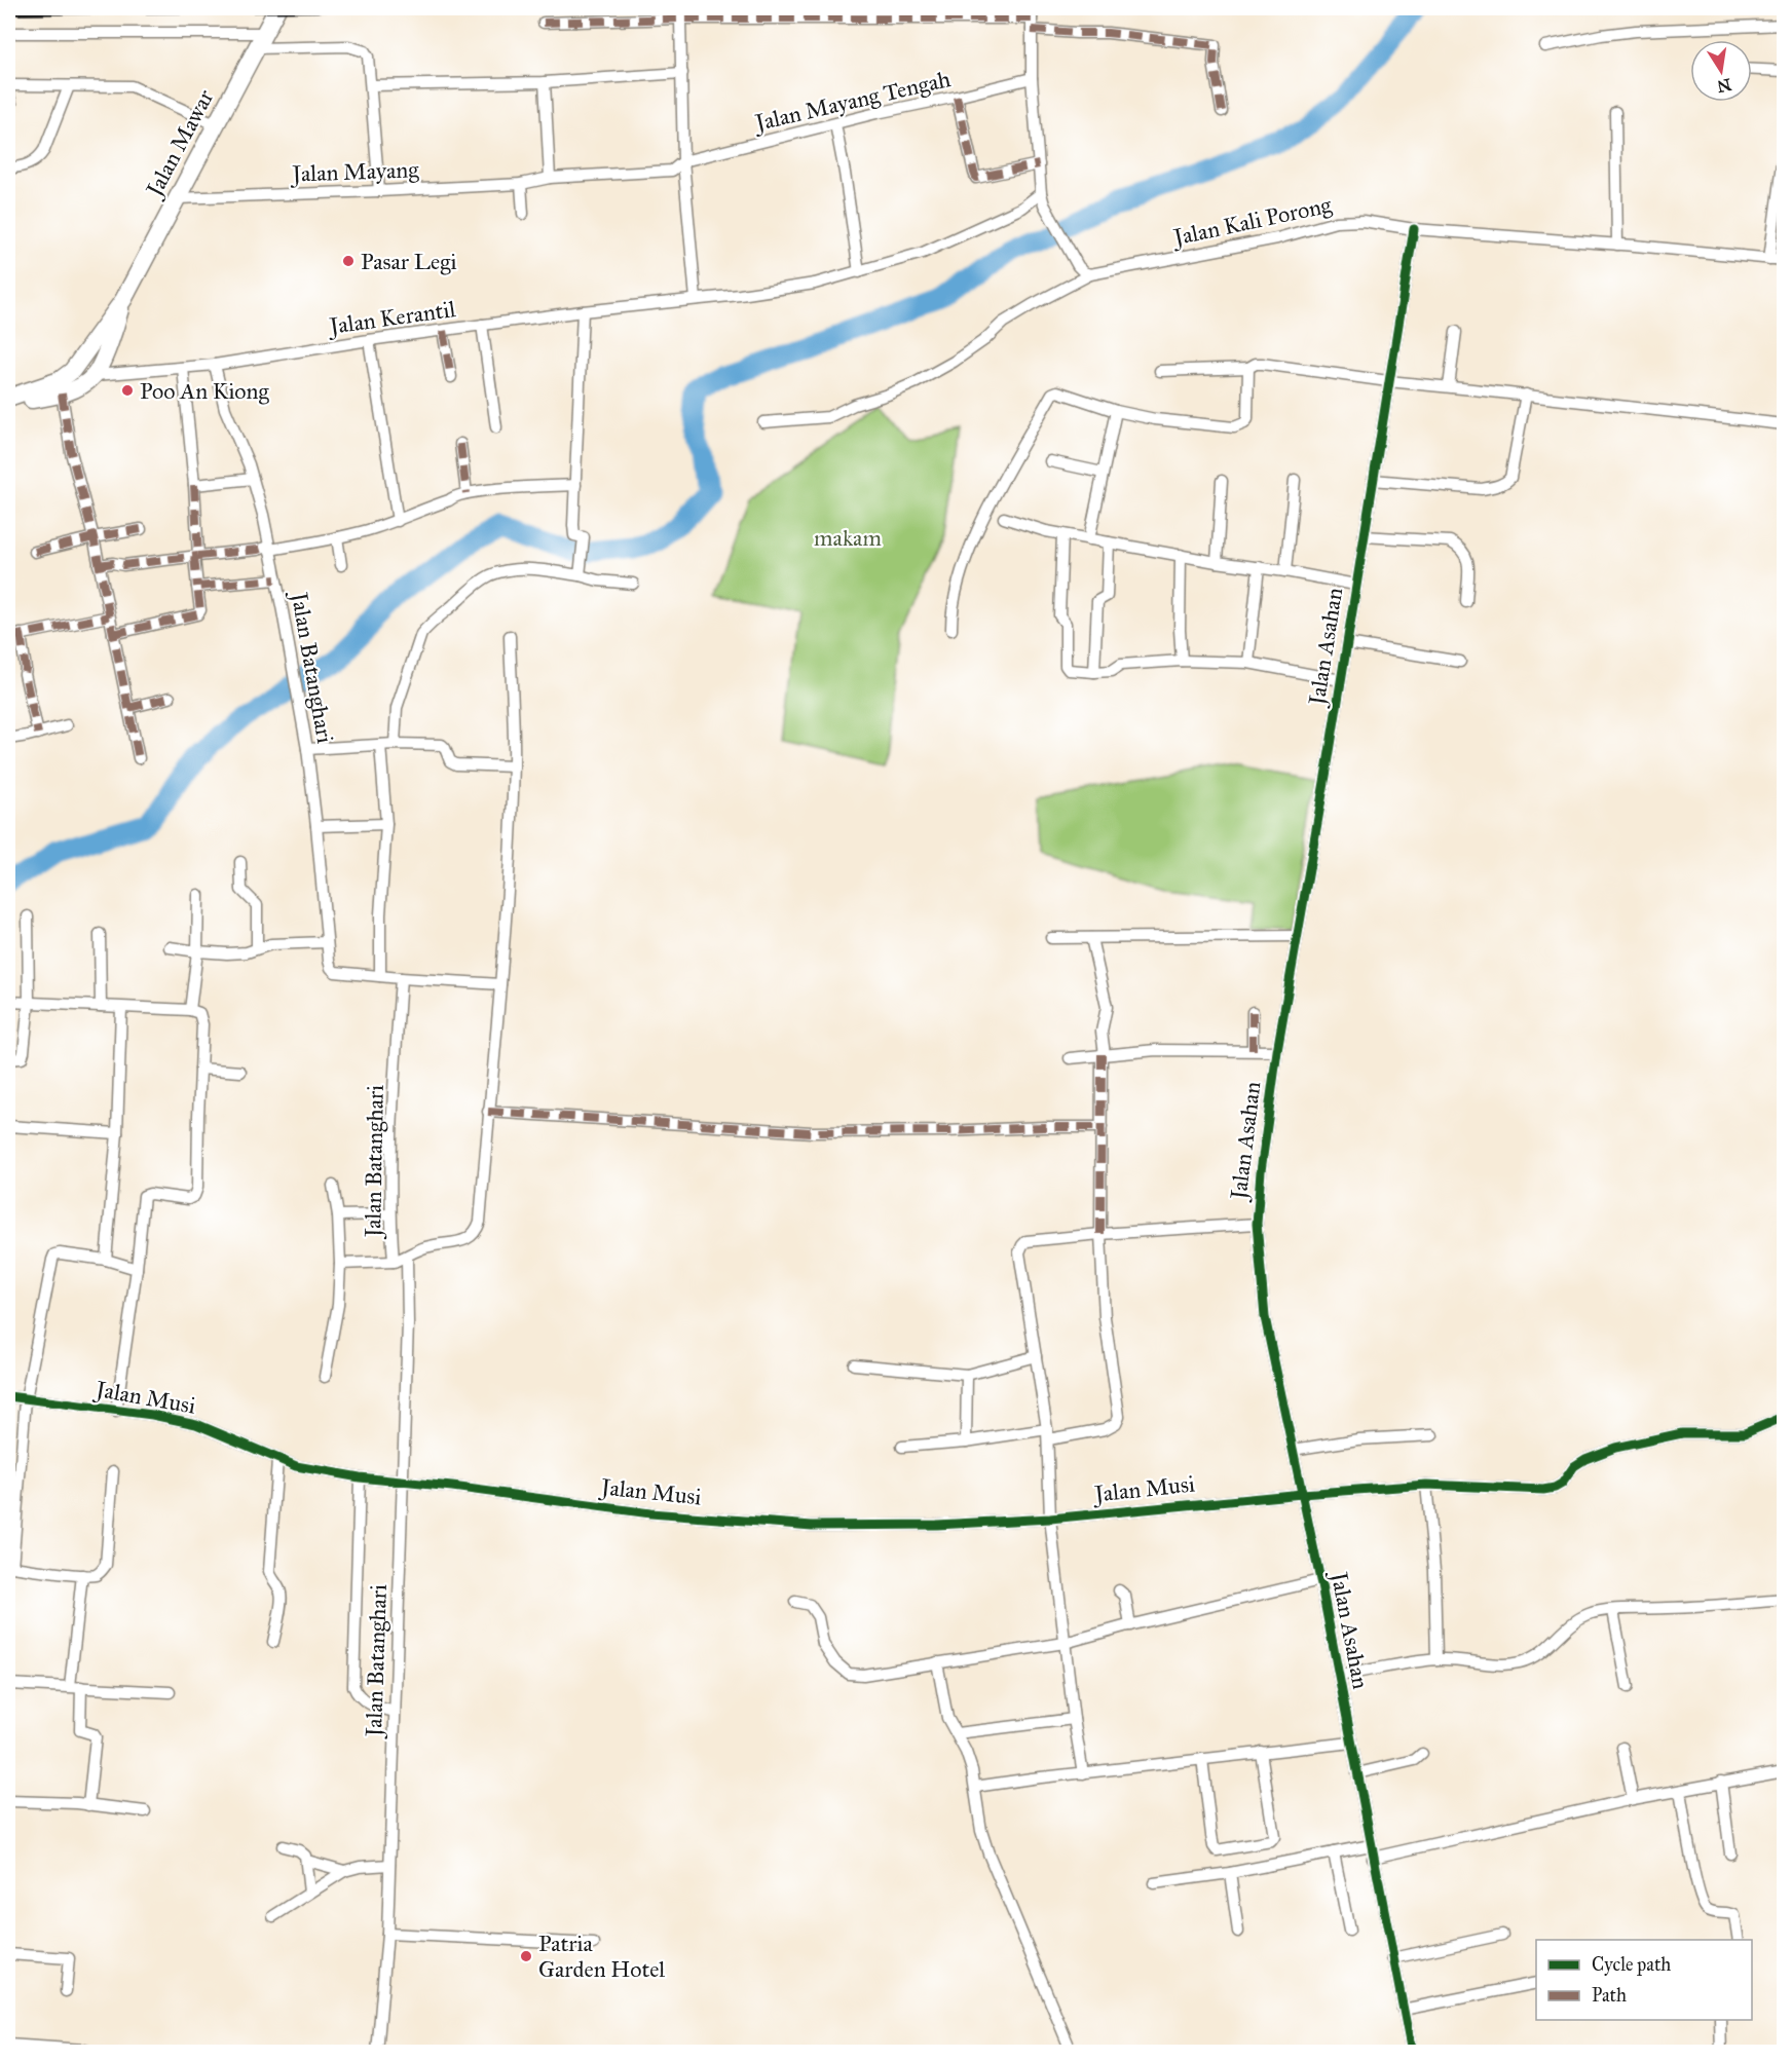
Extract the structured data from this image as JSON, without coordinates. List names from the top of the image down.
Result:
{
  "streets": {
    "main road": ["Jalan Mawar"],
    "street": [
      "Jalan Mayang Tengah",
      "Jalan Mayang",
      "Jalan Kali Porong",
      "Jalan Kerantil",
      "Jalan Asahan",
      "Jalan Batanghari",
      "Jalan Musi"
    ]
  },
  "crossings": [
    ["Jalan Mayang Tengah", "Jalan Mayang"],
    ["Jalan Mawar", "Jalan Mayang"],
    ["Jalan Mawar", "Jalan Kerantil"],
    ["Jalan Kali Porong", "Jalan Asahan"],
    ["Jalan Kerantil", "Jalan Batanghari"],
    ["Jalan Asahan", "Jalan Musi"],
    ["Jalan Batanghari", "Jalan Musi"]
  ],
  "parks": ["makam"],
  "places": ["Pasar Legi", "Poo An Kiong", "Patria Garden Hotel"],
  "legend": ["Cycle path", "Path"],
  "north": "bottom"
}
